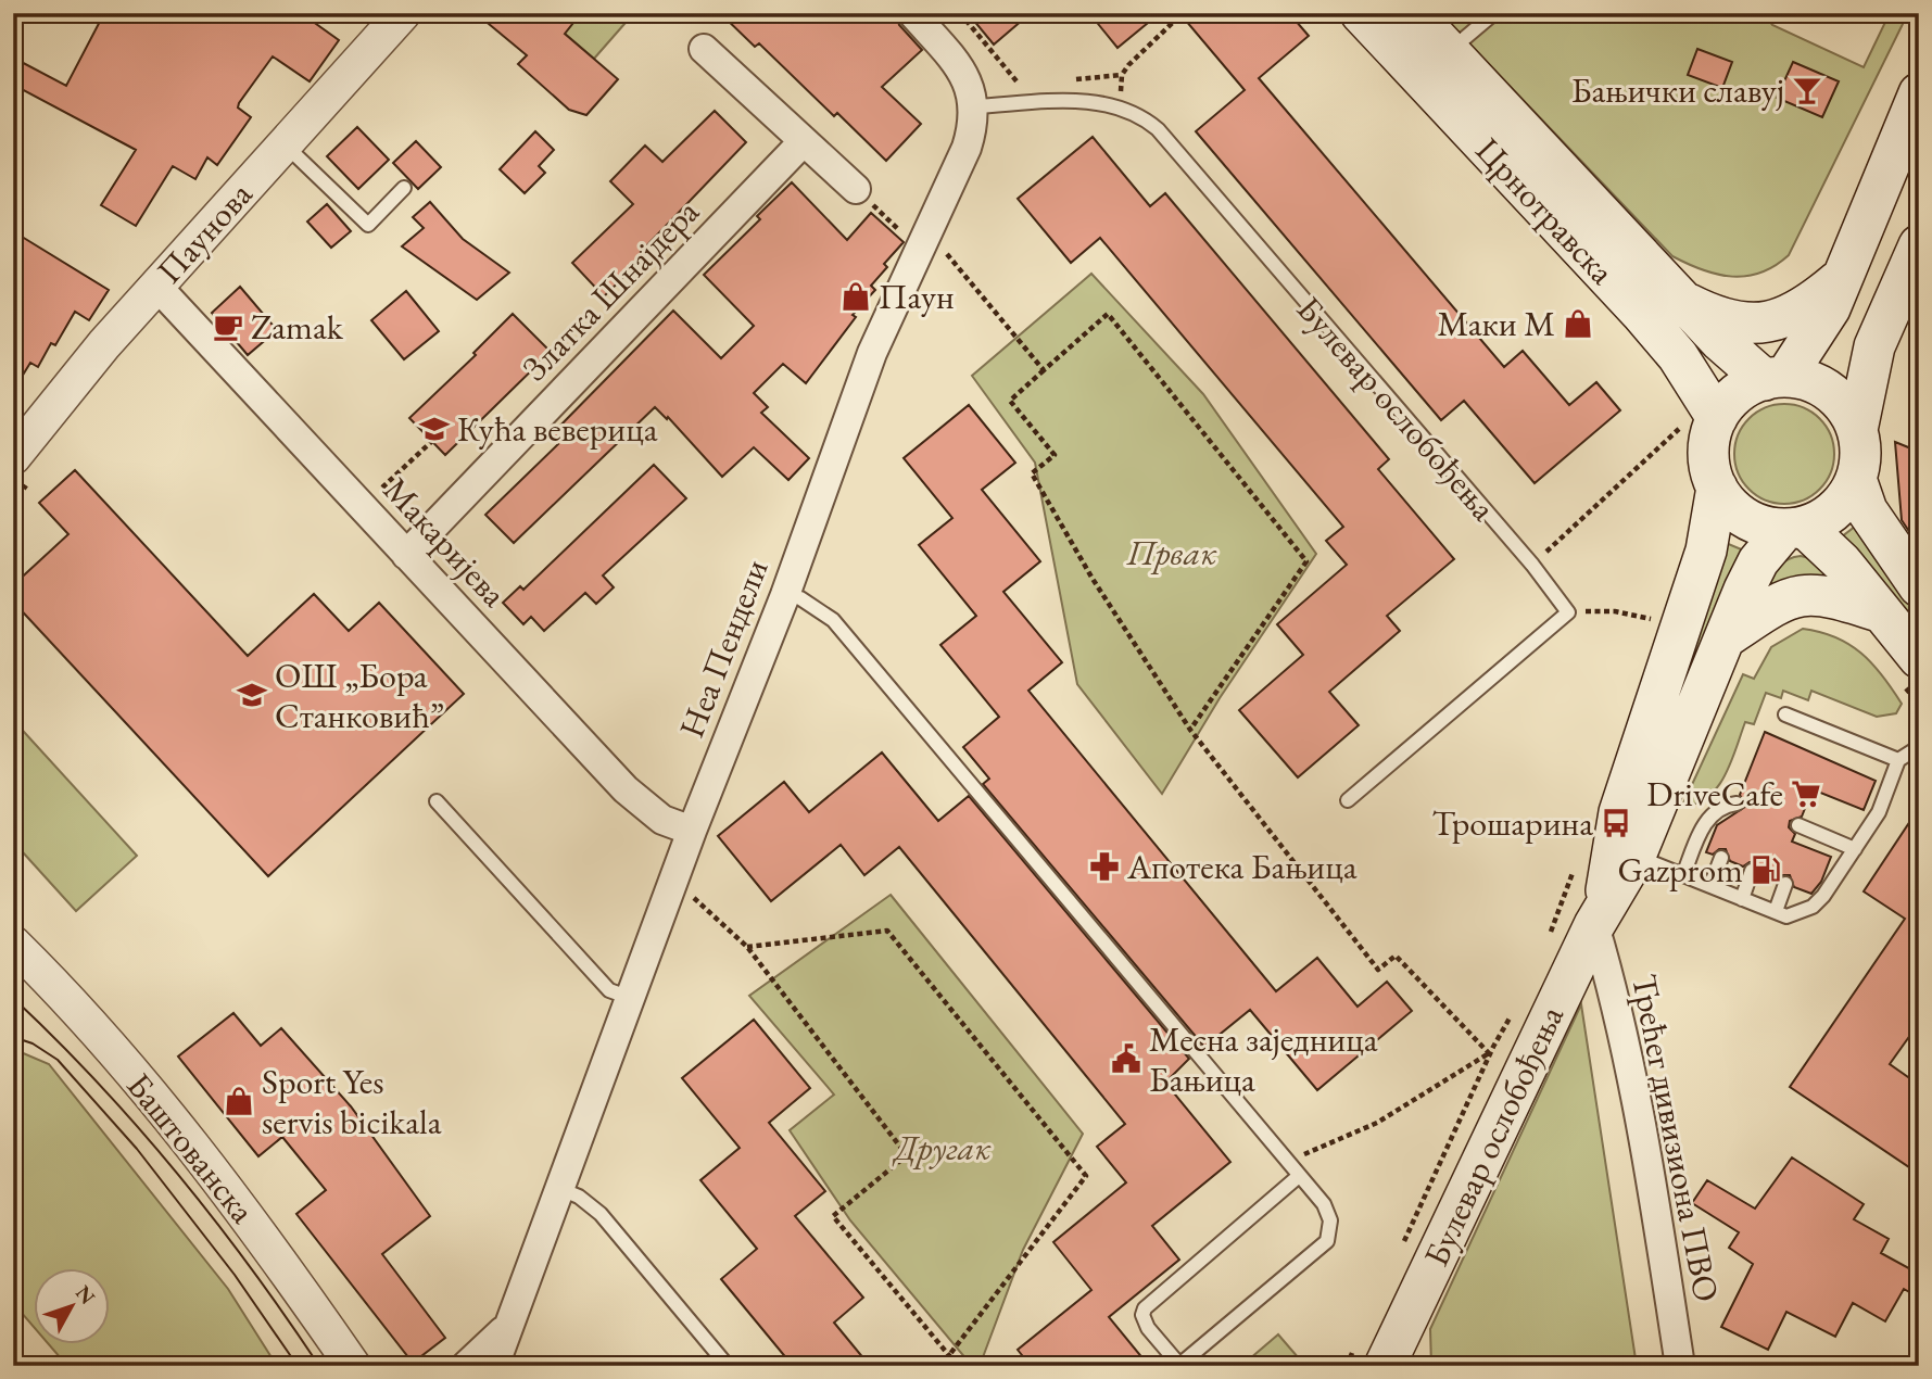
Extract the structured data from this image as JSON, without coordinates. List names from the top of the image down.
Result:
{
  "streets": {
    "main road": ["Црнотравска", "Булевар ослобођења"],
    "street": [
      "Паунова",
      "Златка Шнајдера",
      "Макаријева",
      "Неа Пендели",
      "Трећег дивизиона ПВО",
      "Баштованска"
    ]
  },
  "crossings": [
    ["Црнотравска", "Булевар ослобођења"],
    ["Паунова", "Макаријева"],
    ["Златка Шнајдера", "Макаријева"],
    ["Булевар ослобођења", "Неа Пендели"],
    ["Булевар ослобођења", "Трећег дивизиона ПВО"],
    ["Макаријева", "Неа Пендели"]
  ],
  "parks": ["Првак", "Другак"],
  "places": {
    "bar": ["Бањички славуј"],
    "shop": ["Паун", "Маки М", "Sport Yes servis bicikala"],
    "cafe": ["Zamak"],
    "school or university": ["Кућа веверица", "ОШ „Бора Станковић”"],
    "supermarket": ["DriveCafe"],
    "bus stop": ["Трошарина"],
    "pharmacy": ["Апотека Бањица"],
    "fuel station": ["Gazprom"],
    "public building": ["Месна заједница Бањица"]
  },
  "north": "top right"
}
